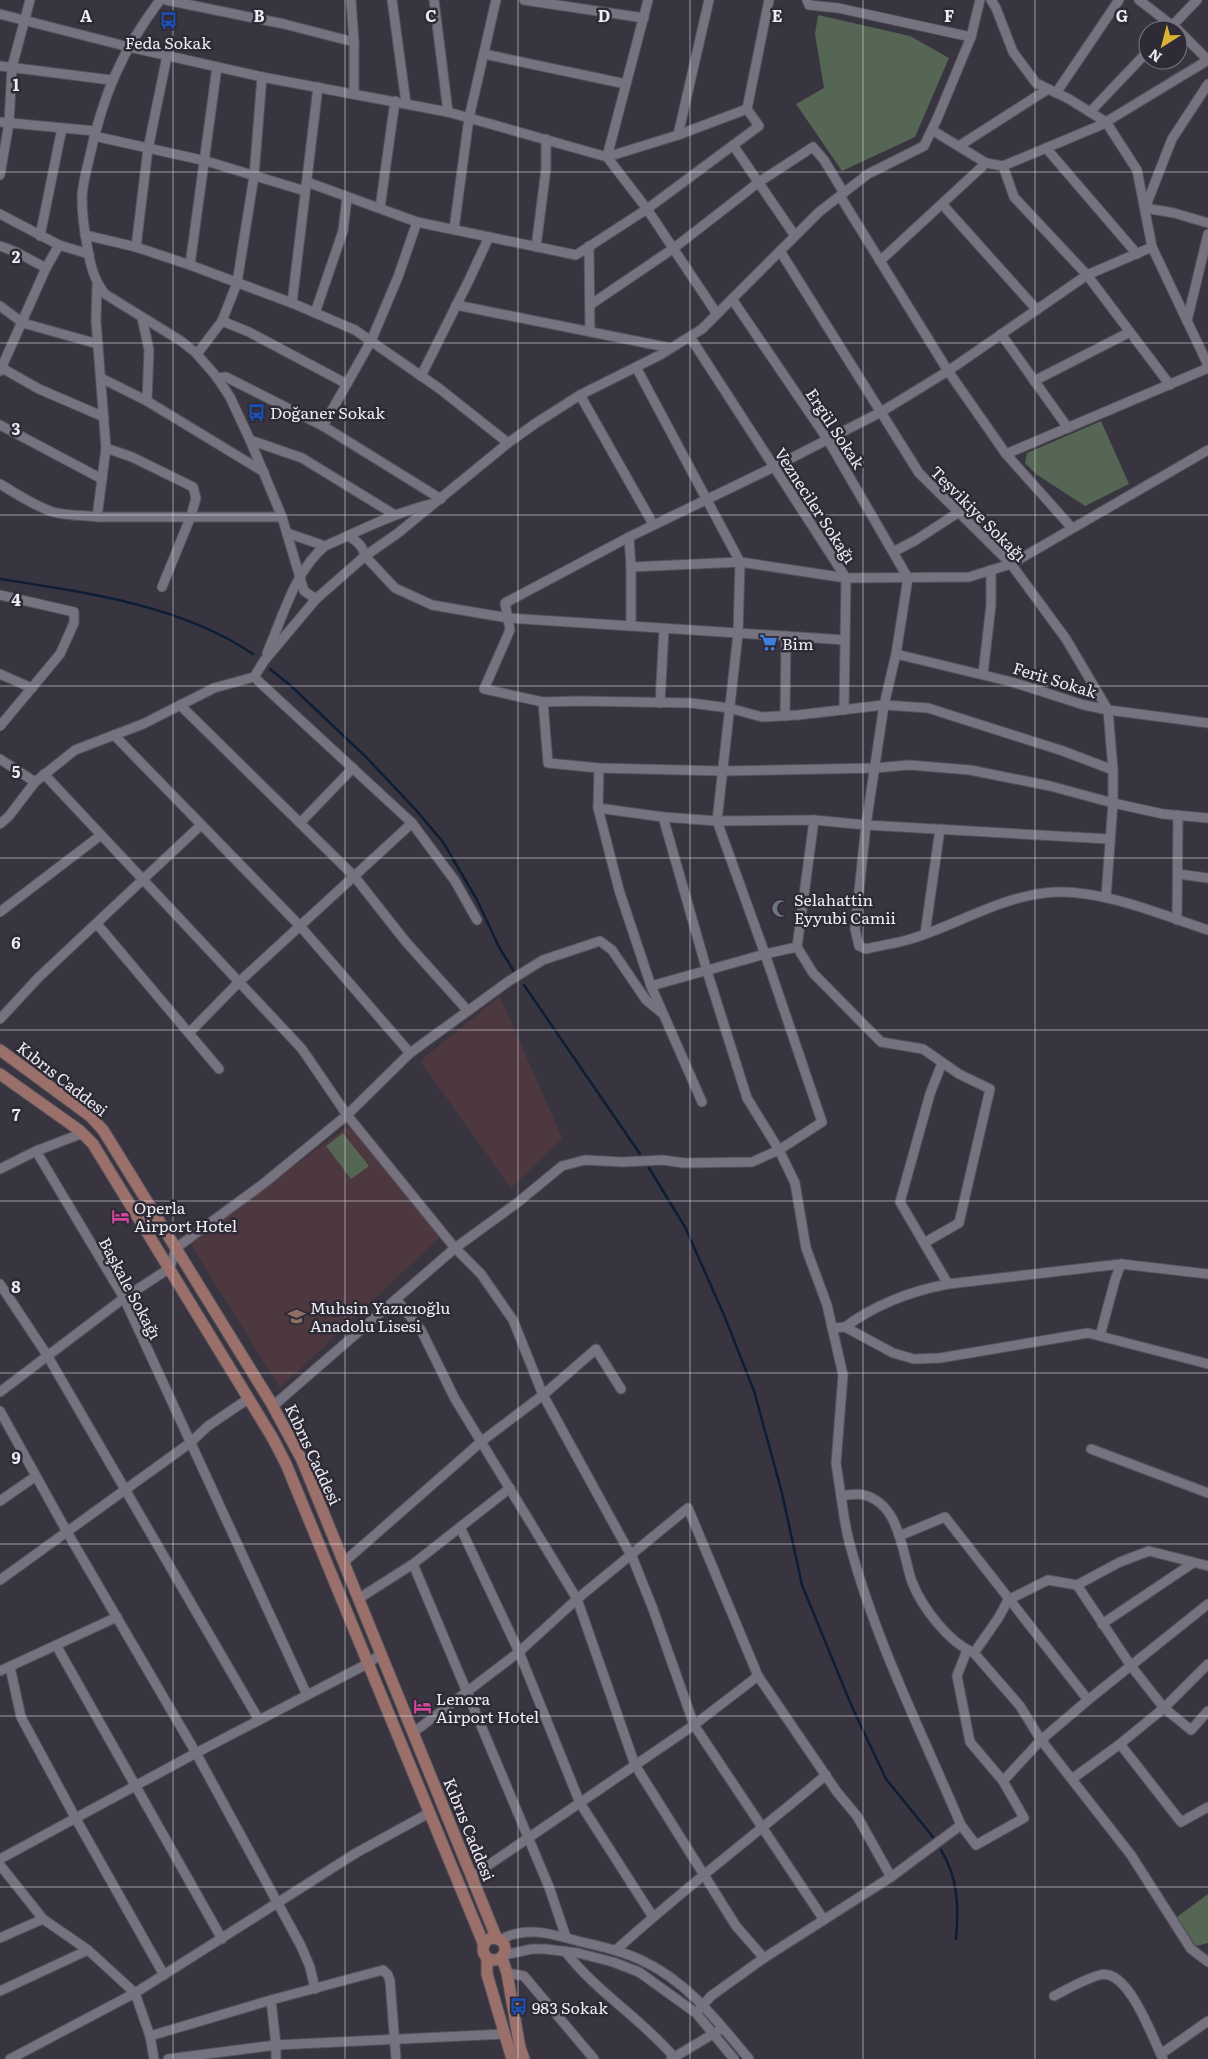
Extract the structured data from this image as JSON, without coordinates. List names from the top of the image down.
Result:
{
  "streets": {
    "main road": ["Kıbrıs Caddesi"],
    "street": [
      "Ergül Sokak",
      "Vezneciler Sokağı",
      "Teşvikiye Sokağı",
      "Ferit Sokak",
      "Başkale Sokağı"
    ]
  },
  "crossings": [
    ["Teşvikiye Sokağı", "Ferit Sokak"]
  ],
  "places": {
    "bus stop": ["Feda Sokak", "Doğaner Sokak", "983 Sokak"],
    "supermarket": ["Bim"],
    "mosque": ["Selahattin Eyyubi Camii"],
    "hotel": ["Operla Airport Hotel", "Lenora Airport Hotel"],
    "school or university": ["Muhsin Yazıcıoğlu Anadolu Lisesi"]
  },
  "north": "bottom left",
  "grid": {
    "columns": [
      "A",
      "B",
      "C",
      "D",
      "E",
      "F",
      "G"
    ],
    "rows": [
      "1",
      "2",
      "3",
      "4",
      "5",
      "6",
      "7",
      "8",
      "9"
    ]
  }
}
